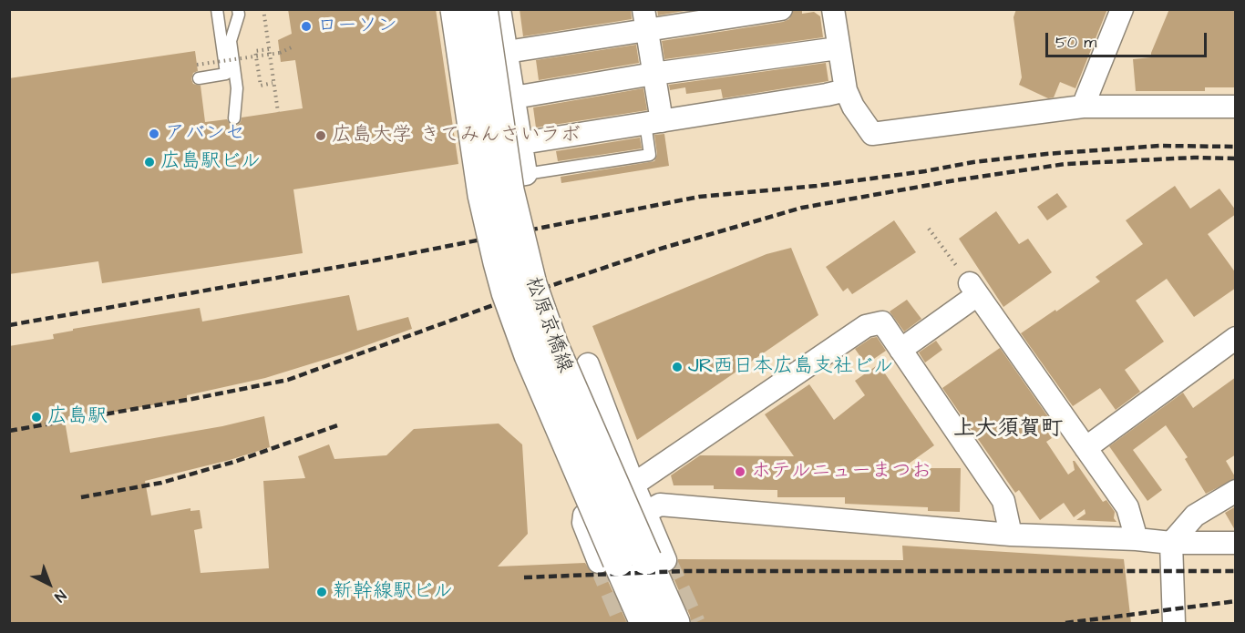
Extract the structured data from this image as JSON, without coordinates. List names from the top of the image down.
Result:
{
  "streets": {
    "street": ["松原京橋線"]
  },
  "districts": ["上大須賀町"],
  "places": [
    "ローソン",
    "アバンセ",
    "広島大学 きてみんさいラボ",
    "広島駅ビル",
    "JR西日本広島支社ビル",
    "広島駅",
    "ホテルニューまつお",
    "新幹線駅ビル"
  ],
  "scale_bar": "50 m",
  "north": "bottom right"
}
